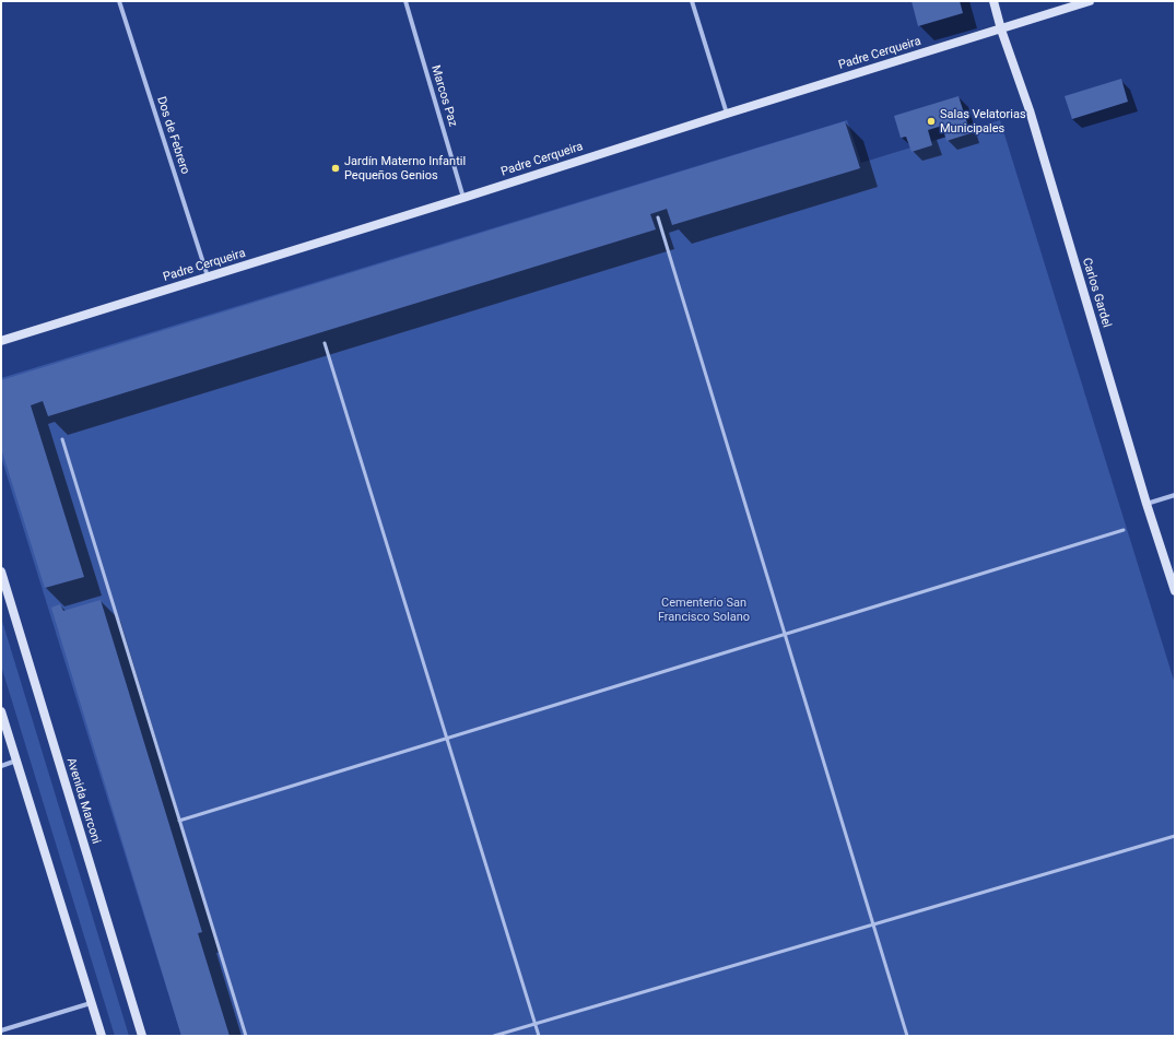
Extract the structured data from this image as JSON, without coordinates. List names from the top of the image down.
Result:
{
  "streets": {
    "street": [
      "Padre Cerqueira",
      "Marcos Paz",
      "Dos de Febrero",
      "Carlos Gardel",
      "Avenida Marconi"
    ]
  },
  "crossings": [
    ["Padre Cerqueira", "Marcos Paz"],
    ["Padre Cerqueira", "Dos de Febrero"],
    ["Padre Cerqueira", "Carlos Gardel"]
  ],
  "parks": ["Cementerio San Francisco Solano"],
  "places": ["Salas Velatorias Municipales", "Jardín Materno Infantil Pequeños Genios"]
}
